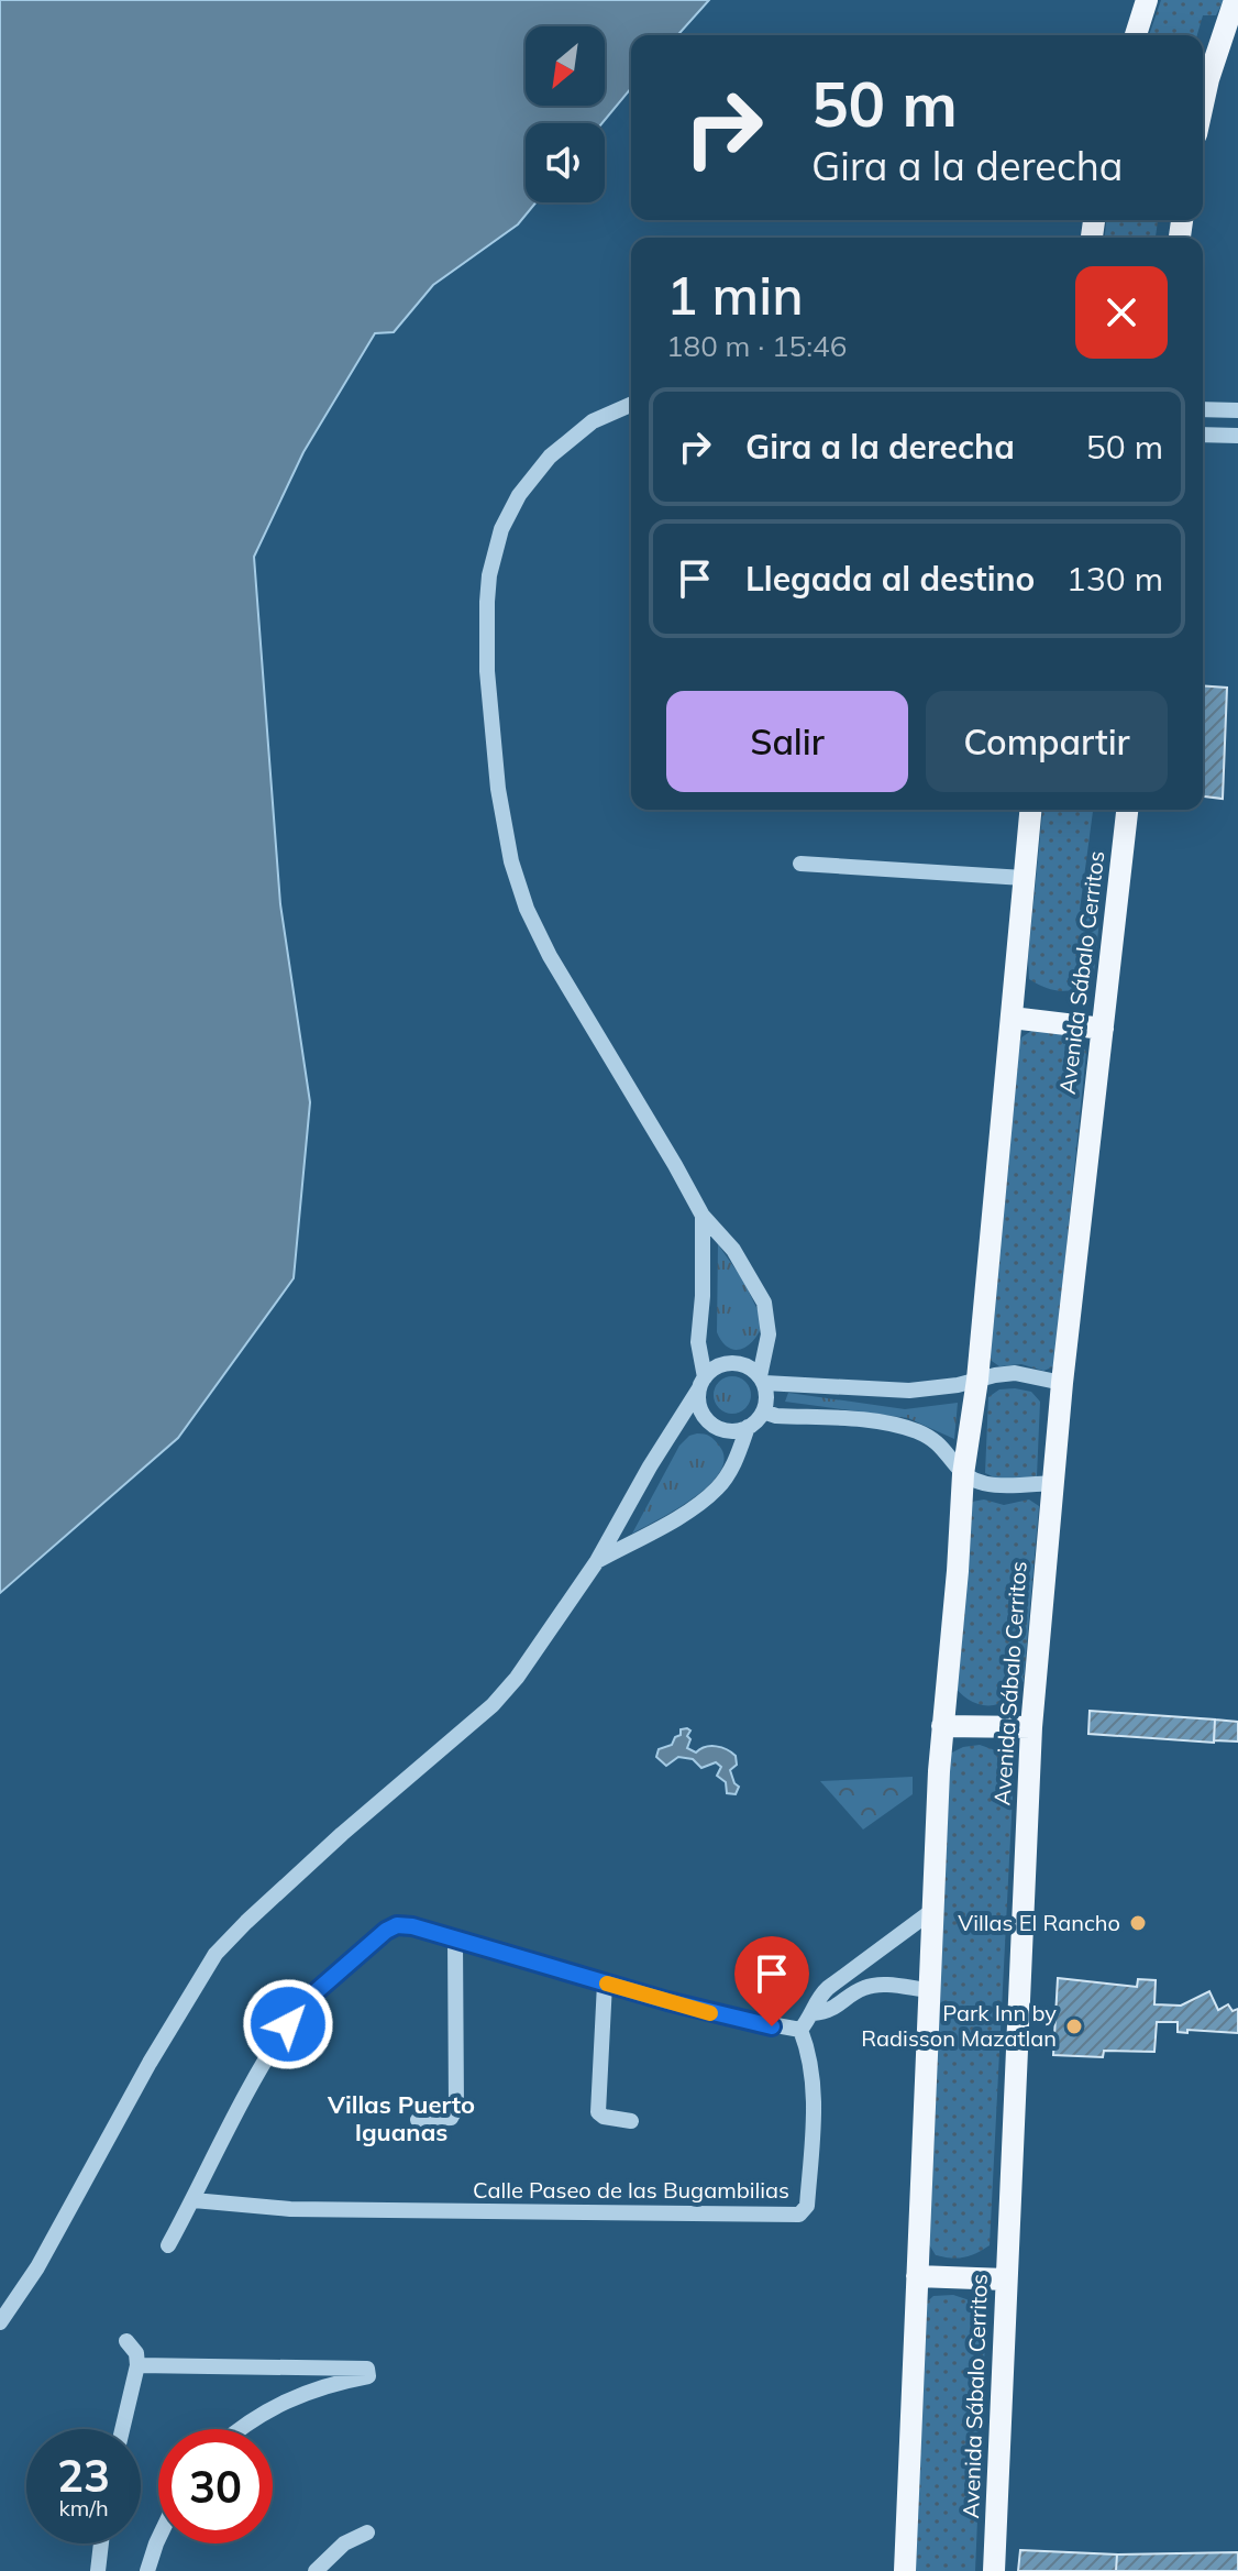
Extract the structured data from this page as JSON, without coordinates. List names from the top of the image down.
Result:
{
  "streets": {
    "main road": ["Avenida Sábalo Cerritos"],
    "street": ["Calle Paseo de las Bugambilias"]
  },
  "districts": ["Villas Puerto Iguanas"],
  "places": ["Villas El Rancho", "Park Inn by Radisson Mazatlan"],
  "north": "bottom left",
  "page": {
    "turn": ["50 m", "Gira a la derecha"],
    "heading": ["1 min", "180 m · 15:46"],
    "list": [
      {
        "name": "Gira a la derecha",
        "value": "50 m"
      },
      {
        "name": "Llegada al destino",
        "value": "130 m"
      }
    ],
    "buttons": ["Salir", "Compartir"],
    "speed": "23 km/h",
    "limit": "30"
  }
}
